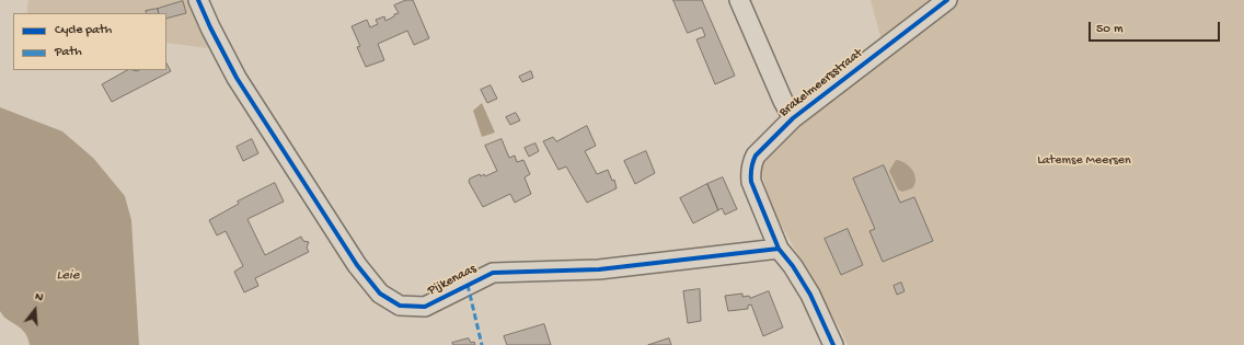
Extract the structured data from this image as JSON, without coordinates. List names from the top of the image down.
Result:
{
  "streets": {
    "street": ["Brakelmeersstraat", "Pijkenaas"]
  },
  "crossings": [
    ["Brakelmeersstraat", "Pijkenaas"]
  ],
  "water": ["Leie"],
  "parks": ["Latemse Meersen"],
  "legend": ["Cycle path", "Path"],
  "scale_bar": "50 m",
  "north": "top"
}
